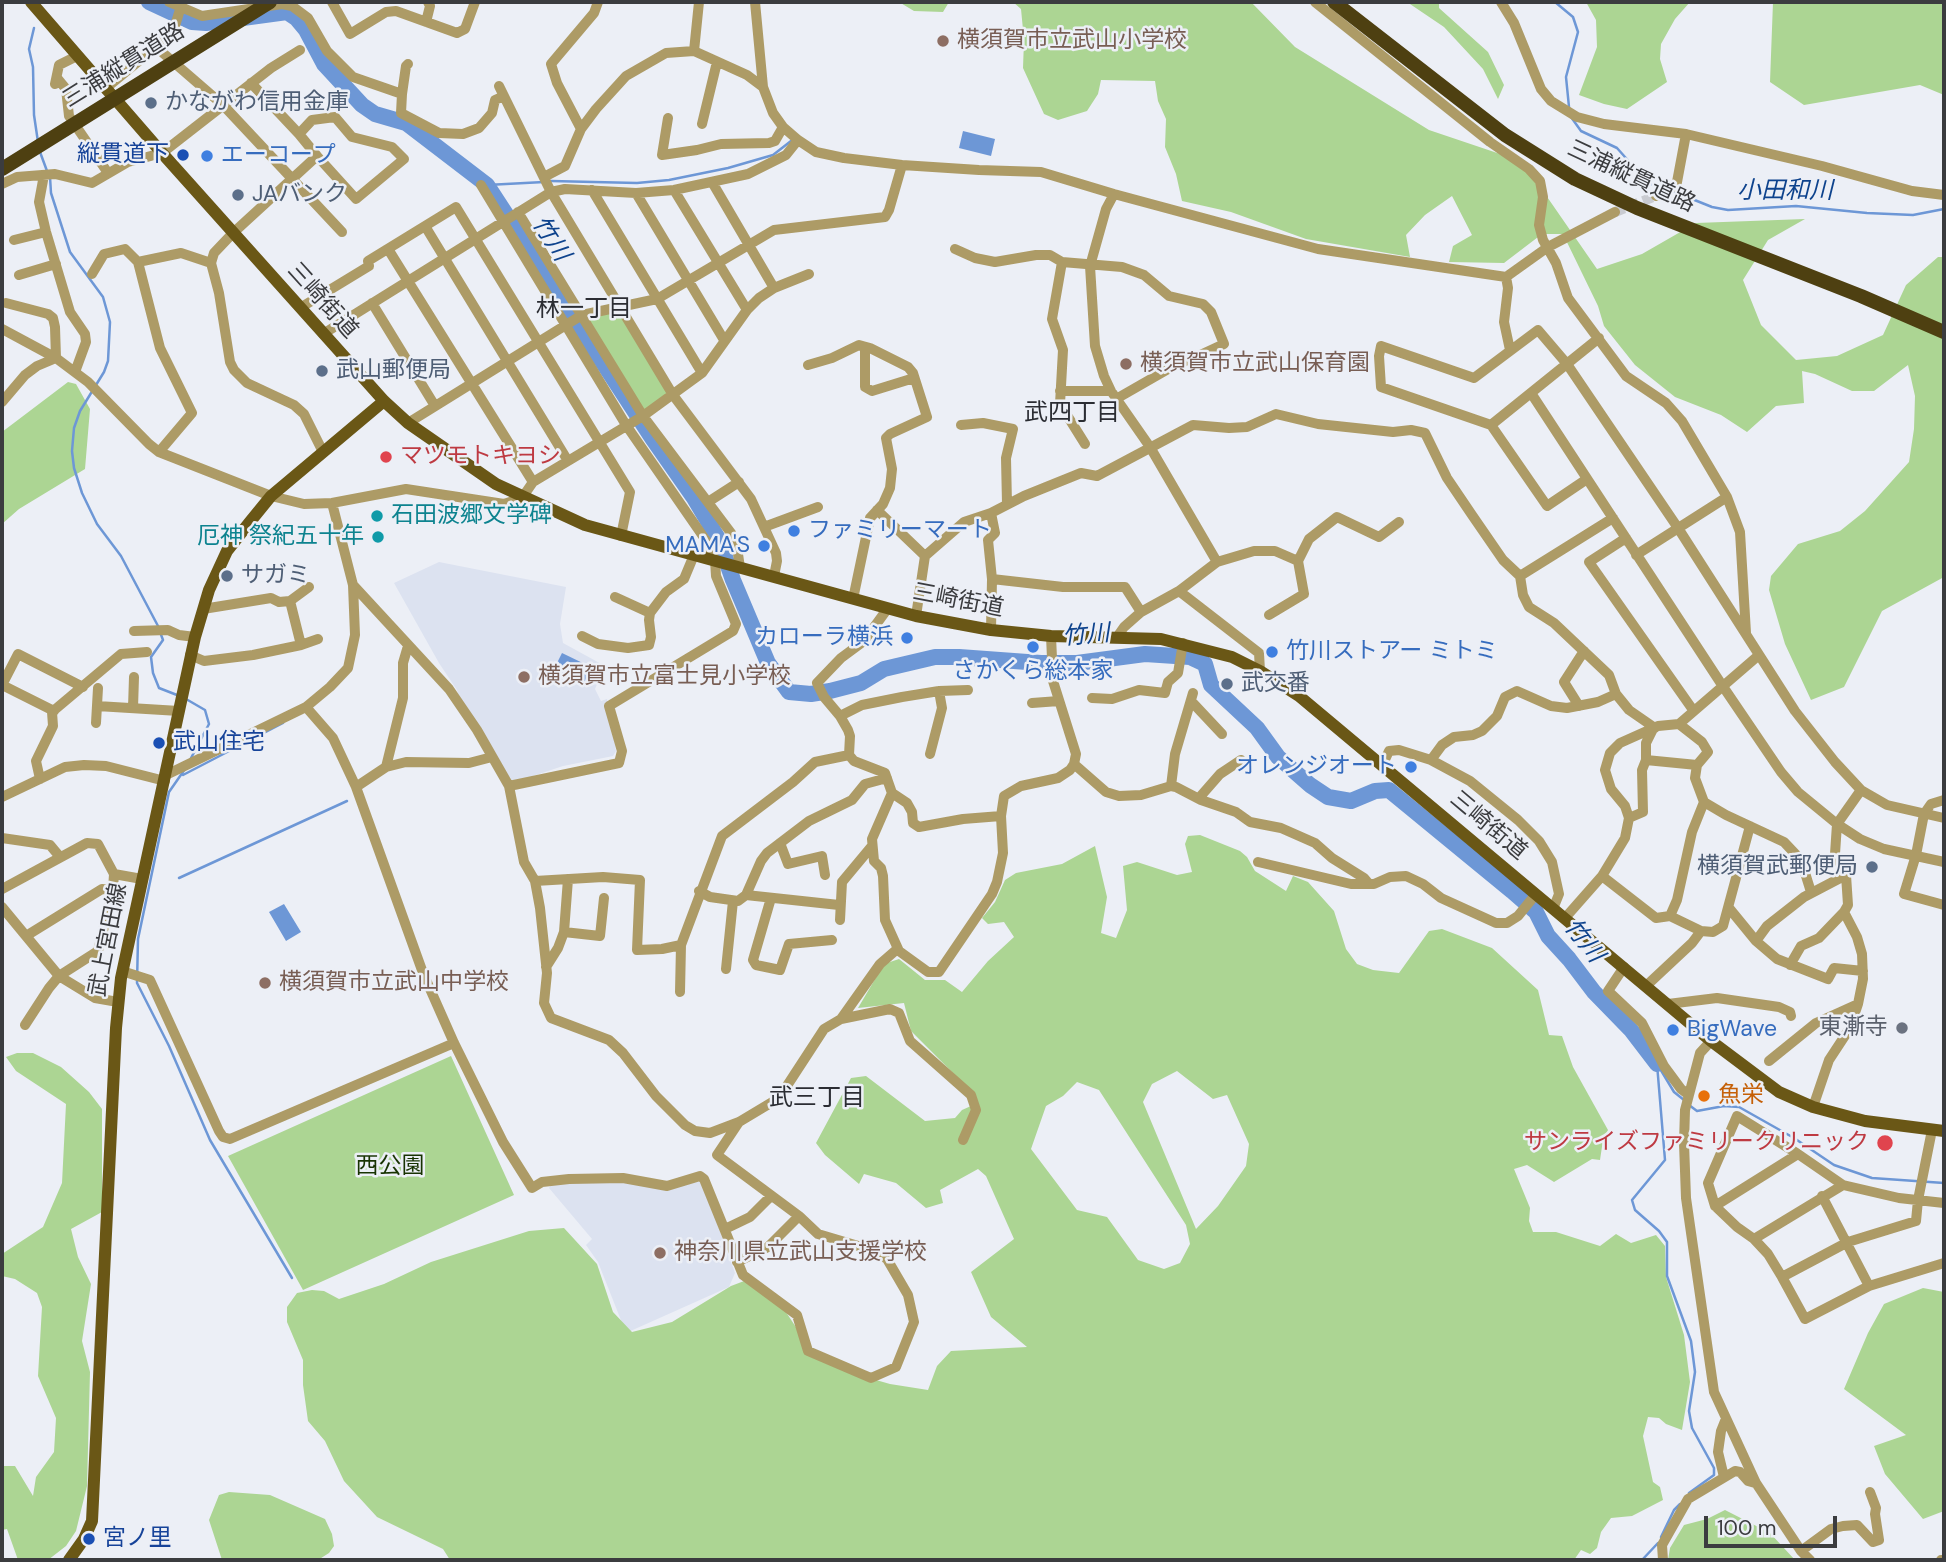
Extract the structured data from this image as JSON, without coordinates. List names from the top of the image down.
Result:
{
  "streets": {
    "highway": ["三浦縦貫道路"],
    "main road": ["三崎街道", "武上宮田線"]
  },
  "crossings": [
    ["三崎街道", "武上宮田線"]
  ],
  "districts": ["林一丁目", "武四丁目", "武三丁目"],
  "water": ["小田和川", "竹川"],
  "parks": ["西公園"],
  "places": [
    "横須賀市立武山小学校",
    "かながわ信用金庫",
    "縦貫道下",
    "エーコープ",
    "JAバンク",
    "横須賀市立武山保育園",
    "武山郵便局",
    "マツモトキヨシ",
    "石田波郷文学碑",
    "ファミリーマート",
    "厄神 祭紀五十年",
    "MAMA'S",
    "サガミ",
    "カローラ横浜",
    "さかくら総本家",
    "竹川ストアー ミトミ",
    "横須賀市立富士見小学校",
    "武交番",
    "武山住宅",
    "オレンジオート",
    "横須賀武郵便局",
    "横須賀市立武山中学校",
    "東漸寺",
    "BigWave",
    "魚栄",
    "サンライズファミリークリニック",
    "神奈川県立武山支援学校",
    "宮ノ里"
  ],
  "scale_bar": "100 m"
}
